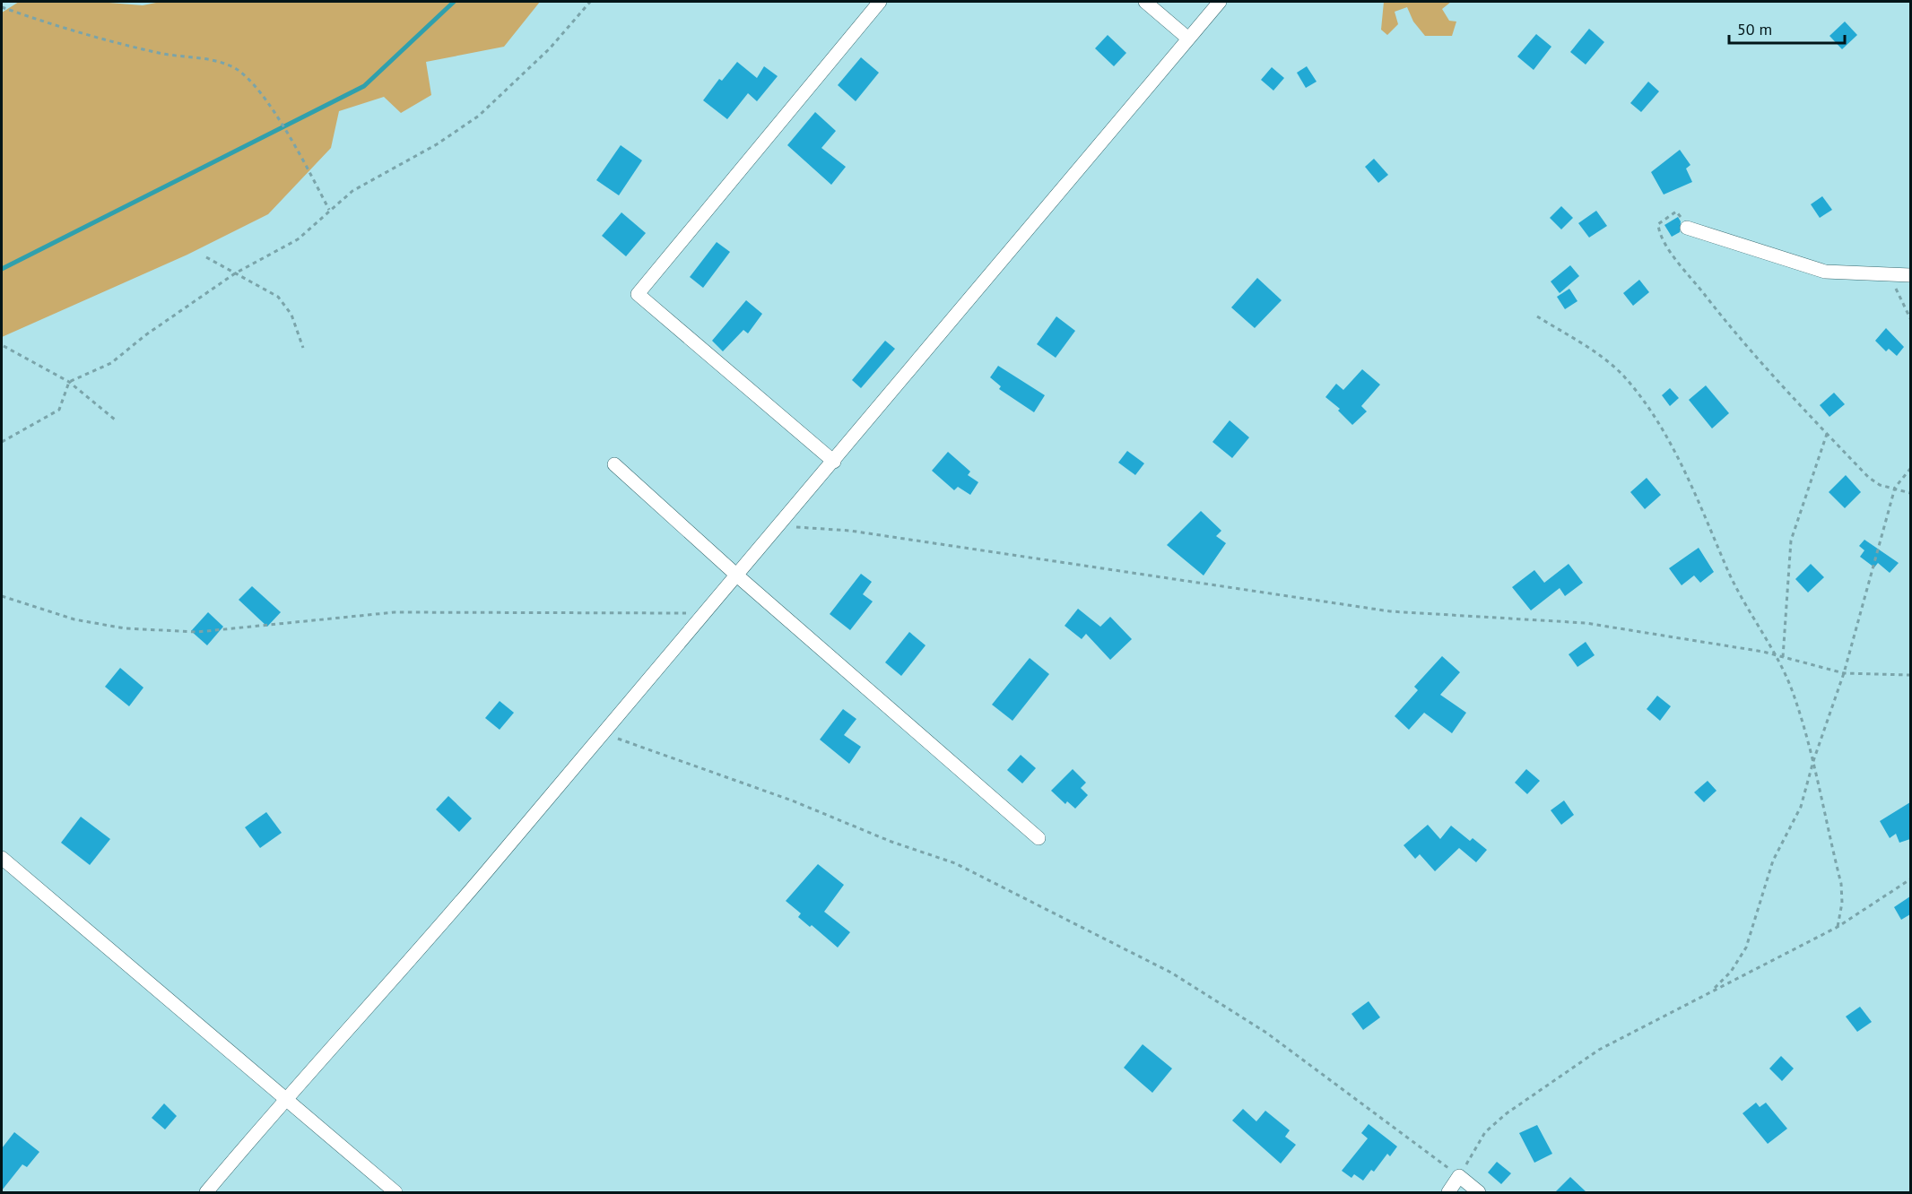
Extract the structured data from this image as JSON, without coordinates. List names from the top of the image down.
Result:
{
  "scale_bar": "50 m"
}
